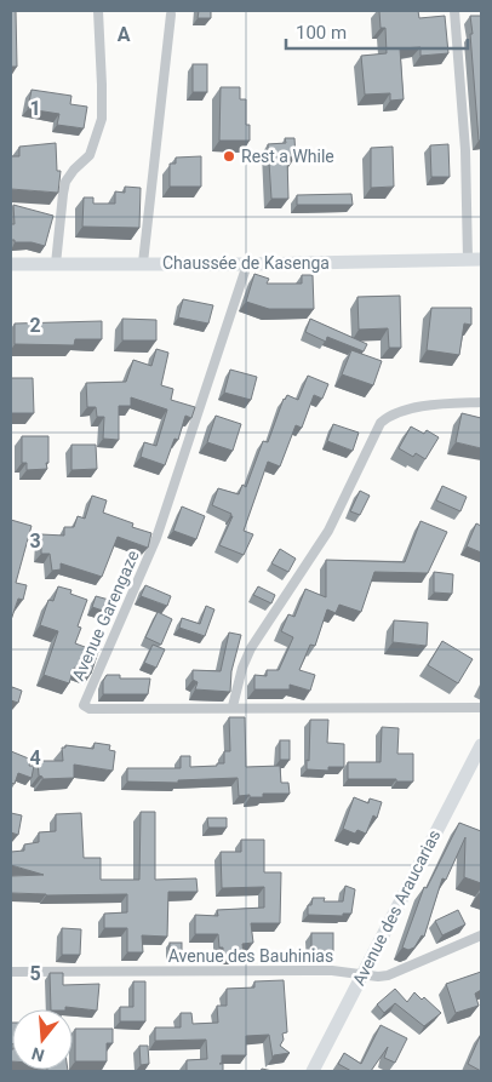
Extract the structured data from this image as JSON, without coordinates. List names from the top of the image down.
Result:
{
  "streets": {
    "main road": ["Chaussée de Kasenga", "Avenue des Araucarias"],
    "street": ["Avenue Garengaze", "Avenue des Bauhinias"]
  },
  "crossings": [
    ["Chaussée de Kasenga", "Avenue Garengaze"],
    ["Avenue des Araucarias", "Avenue des Bauhinias"]
  ],
  "places": ["Rest a While"],
  "scale_bar": "100 m",
  "north": "bottom",
  "grid": {
    "columns": ["A"],
    "rows": [
      "1",
      "2",
      "3",
      "4",
      "5"
    ]
  }
}
